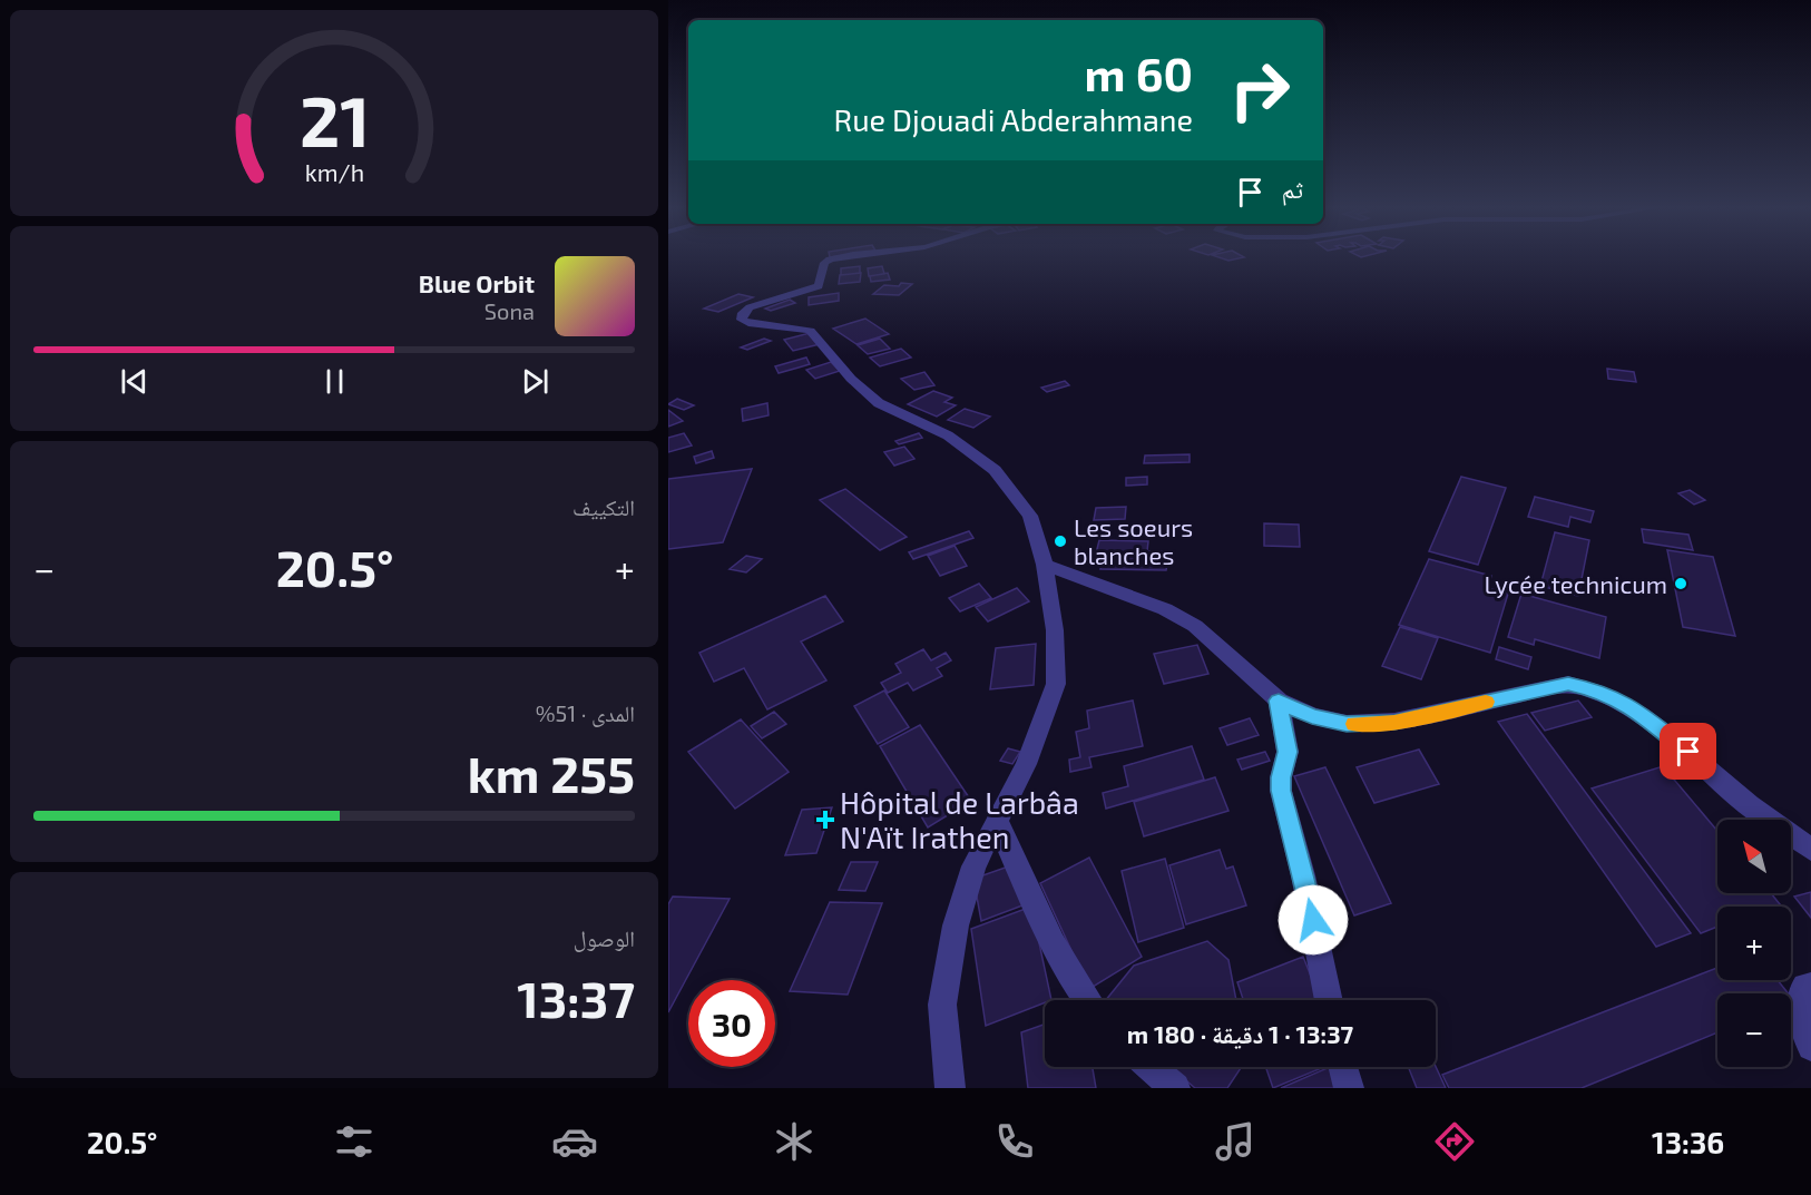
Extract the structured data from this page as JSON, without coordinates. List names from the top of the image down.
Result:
{
  "places": {
    "other": ["Les soeurs blanches", "Lycée technicum"],
    "health": ["Hôpital de Larbâa N'Aït Irathen"]
  },
  "north": "top left",
  "page": {
    "turn": ["60 m", "Rue Djouadi Abderahmane"],
    "then": "ثم",
    "song": ["Blue Orbit", "Sona"],
    "tile": [
      "التكييف",
      ["المدى · 51%", "255 km"],
      ["الوصول", "13:37"]
    ],
    "heat": ["−", "20.5°", "+"],
    "map_buttons": ["+", "−"],
    "limit": "30",
    "trip": "13:37 · 1 دقيقة · 180 m",
    "tabs": ["13:36", "20.5°"],
    "gauge": ["21", "km/h"]
  }
}
